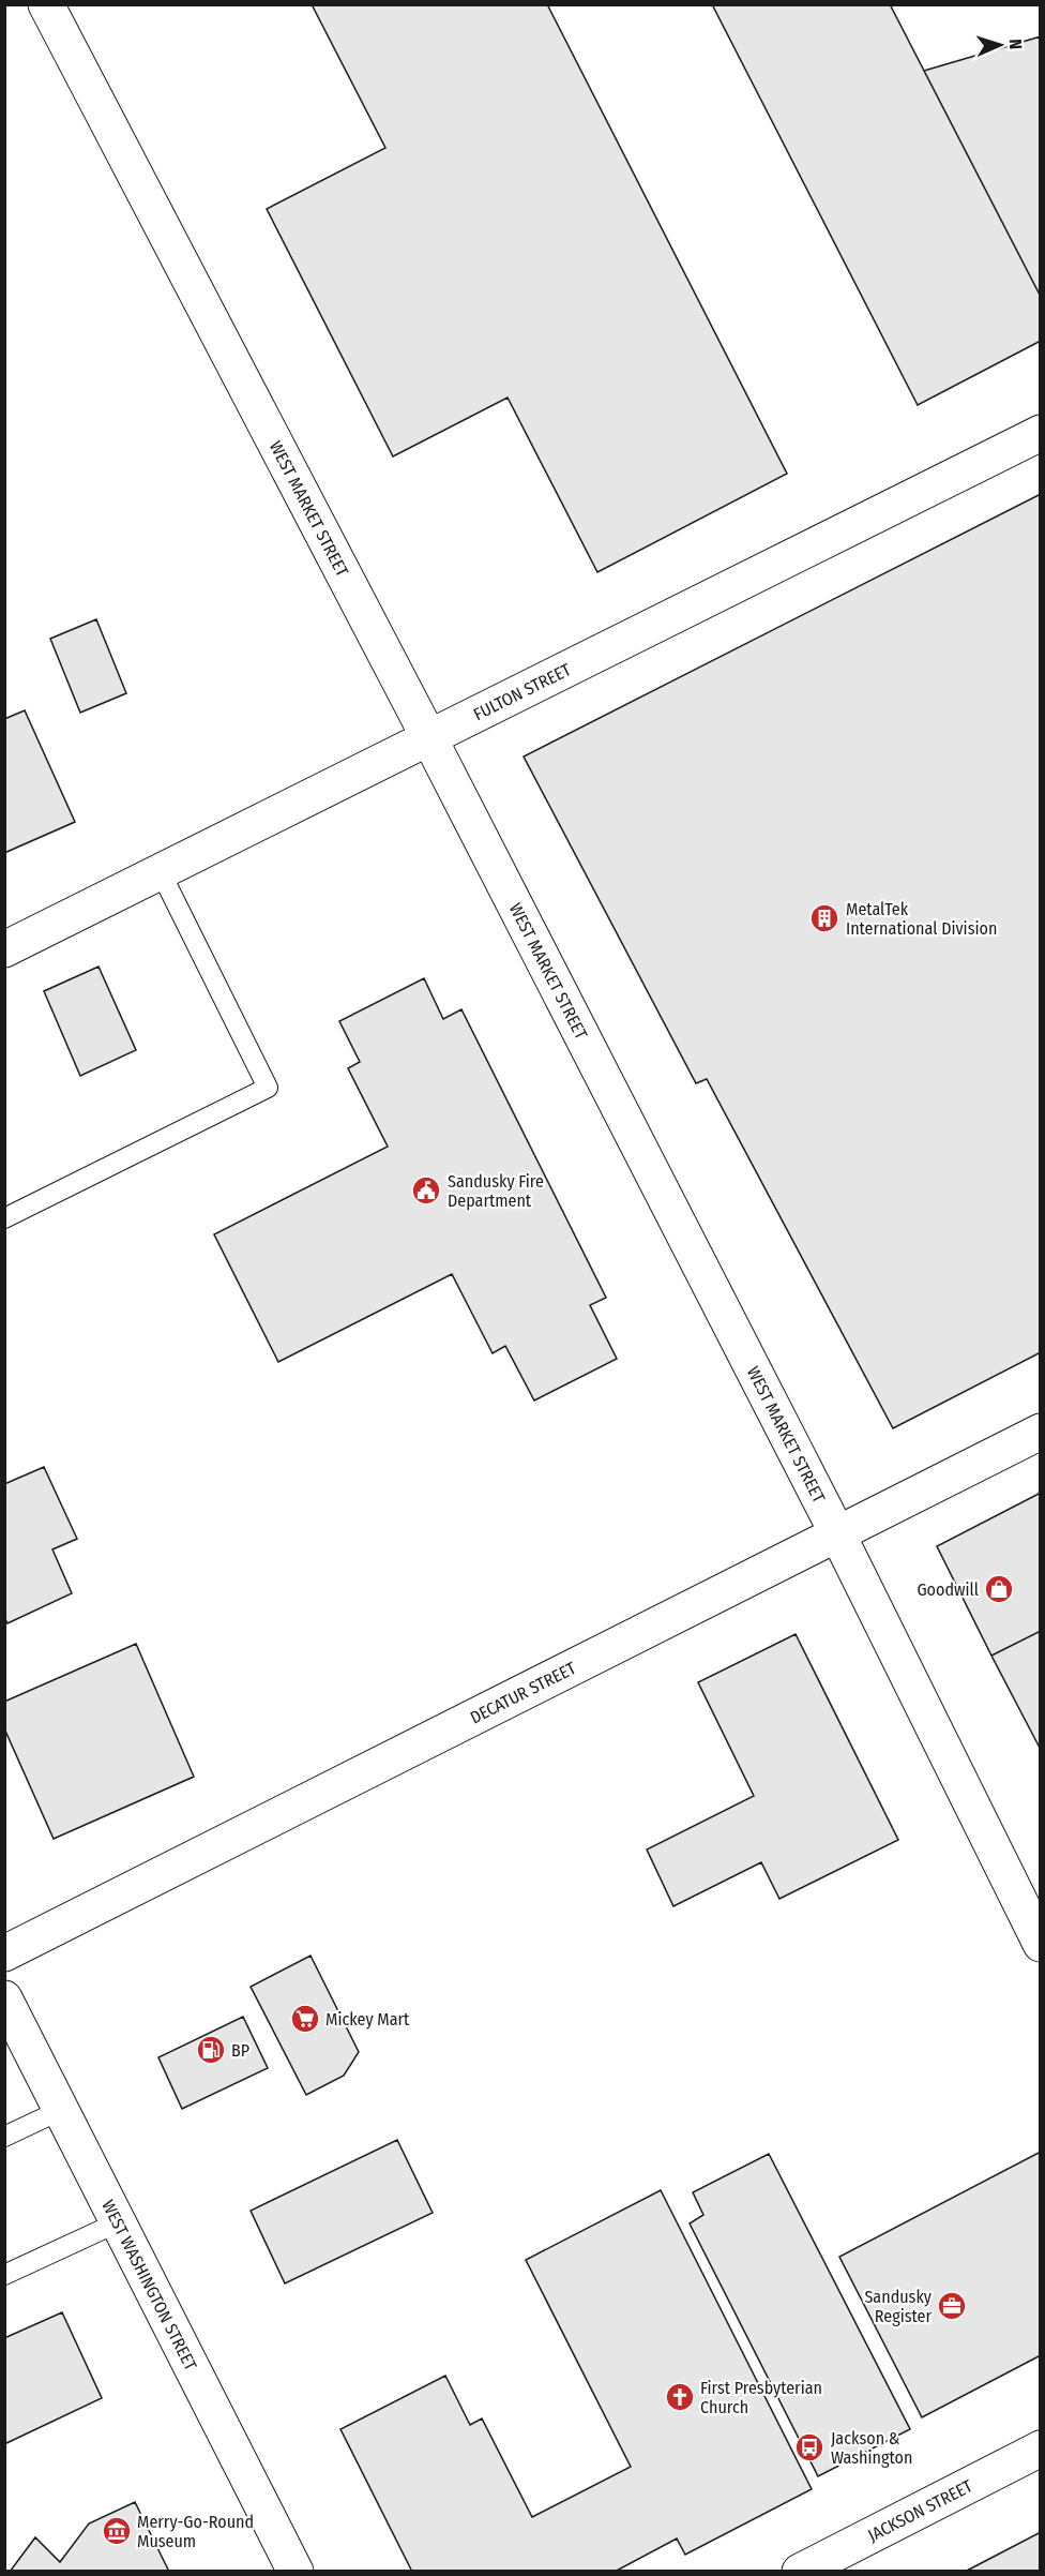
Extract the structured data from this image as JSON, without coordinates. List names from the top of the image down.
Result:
{
  "streets": {
    "street": [
      "WEST MARKET STREET",
      "FULTON STREET",
      "DECATUR STREET",
      "WEST WASHINGTON STREET",
      "JACKSON STREET"
    ]
  },
  "crossings": [
    ["WEST MARKET STREET", "FULTON STREET"],
    ["WEST MARKET STREET", "DECATUR STREET"]
  ],
  "places": {
    "building": ["MetalTek International Division"],
    "public building": ["Sandusky Fire Department"],
    "shop": ["Goodwill"],
    "supermarket": ["Mickey Mart"],
    "fuel station": ["BP"],
    "office": ["Sandusky Register"],
    "church": ["First Presbyterian Church"],
    "bus stop": ["Jackson & Washington"],
    "museum": ["Merry-Go-Round Museum"]
  },
  "north": "right"
}
